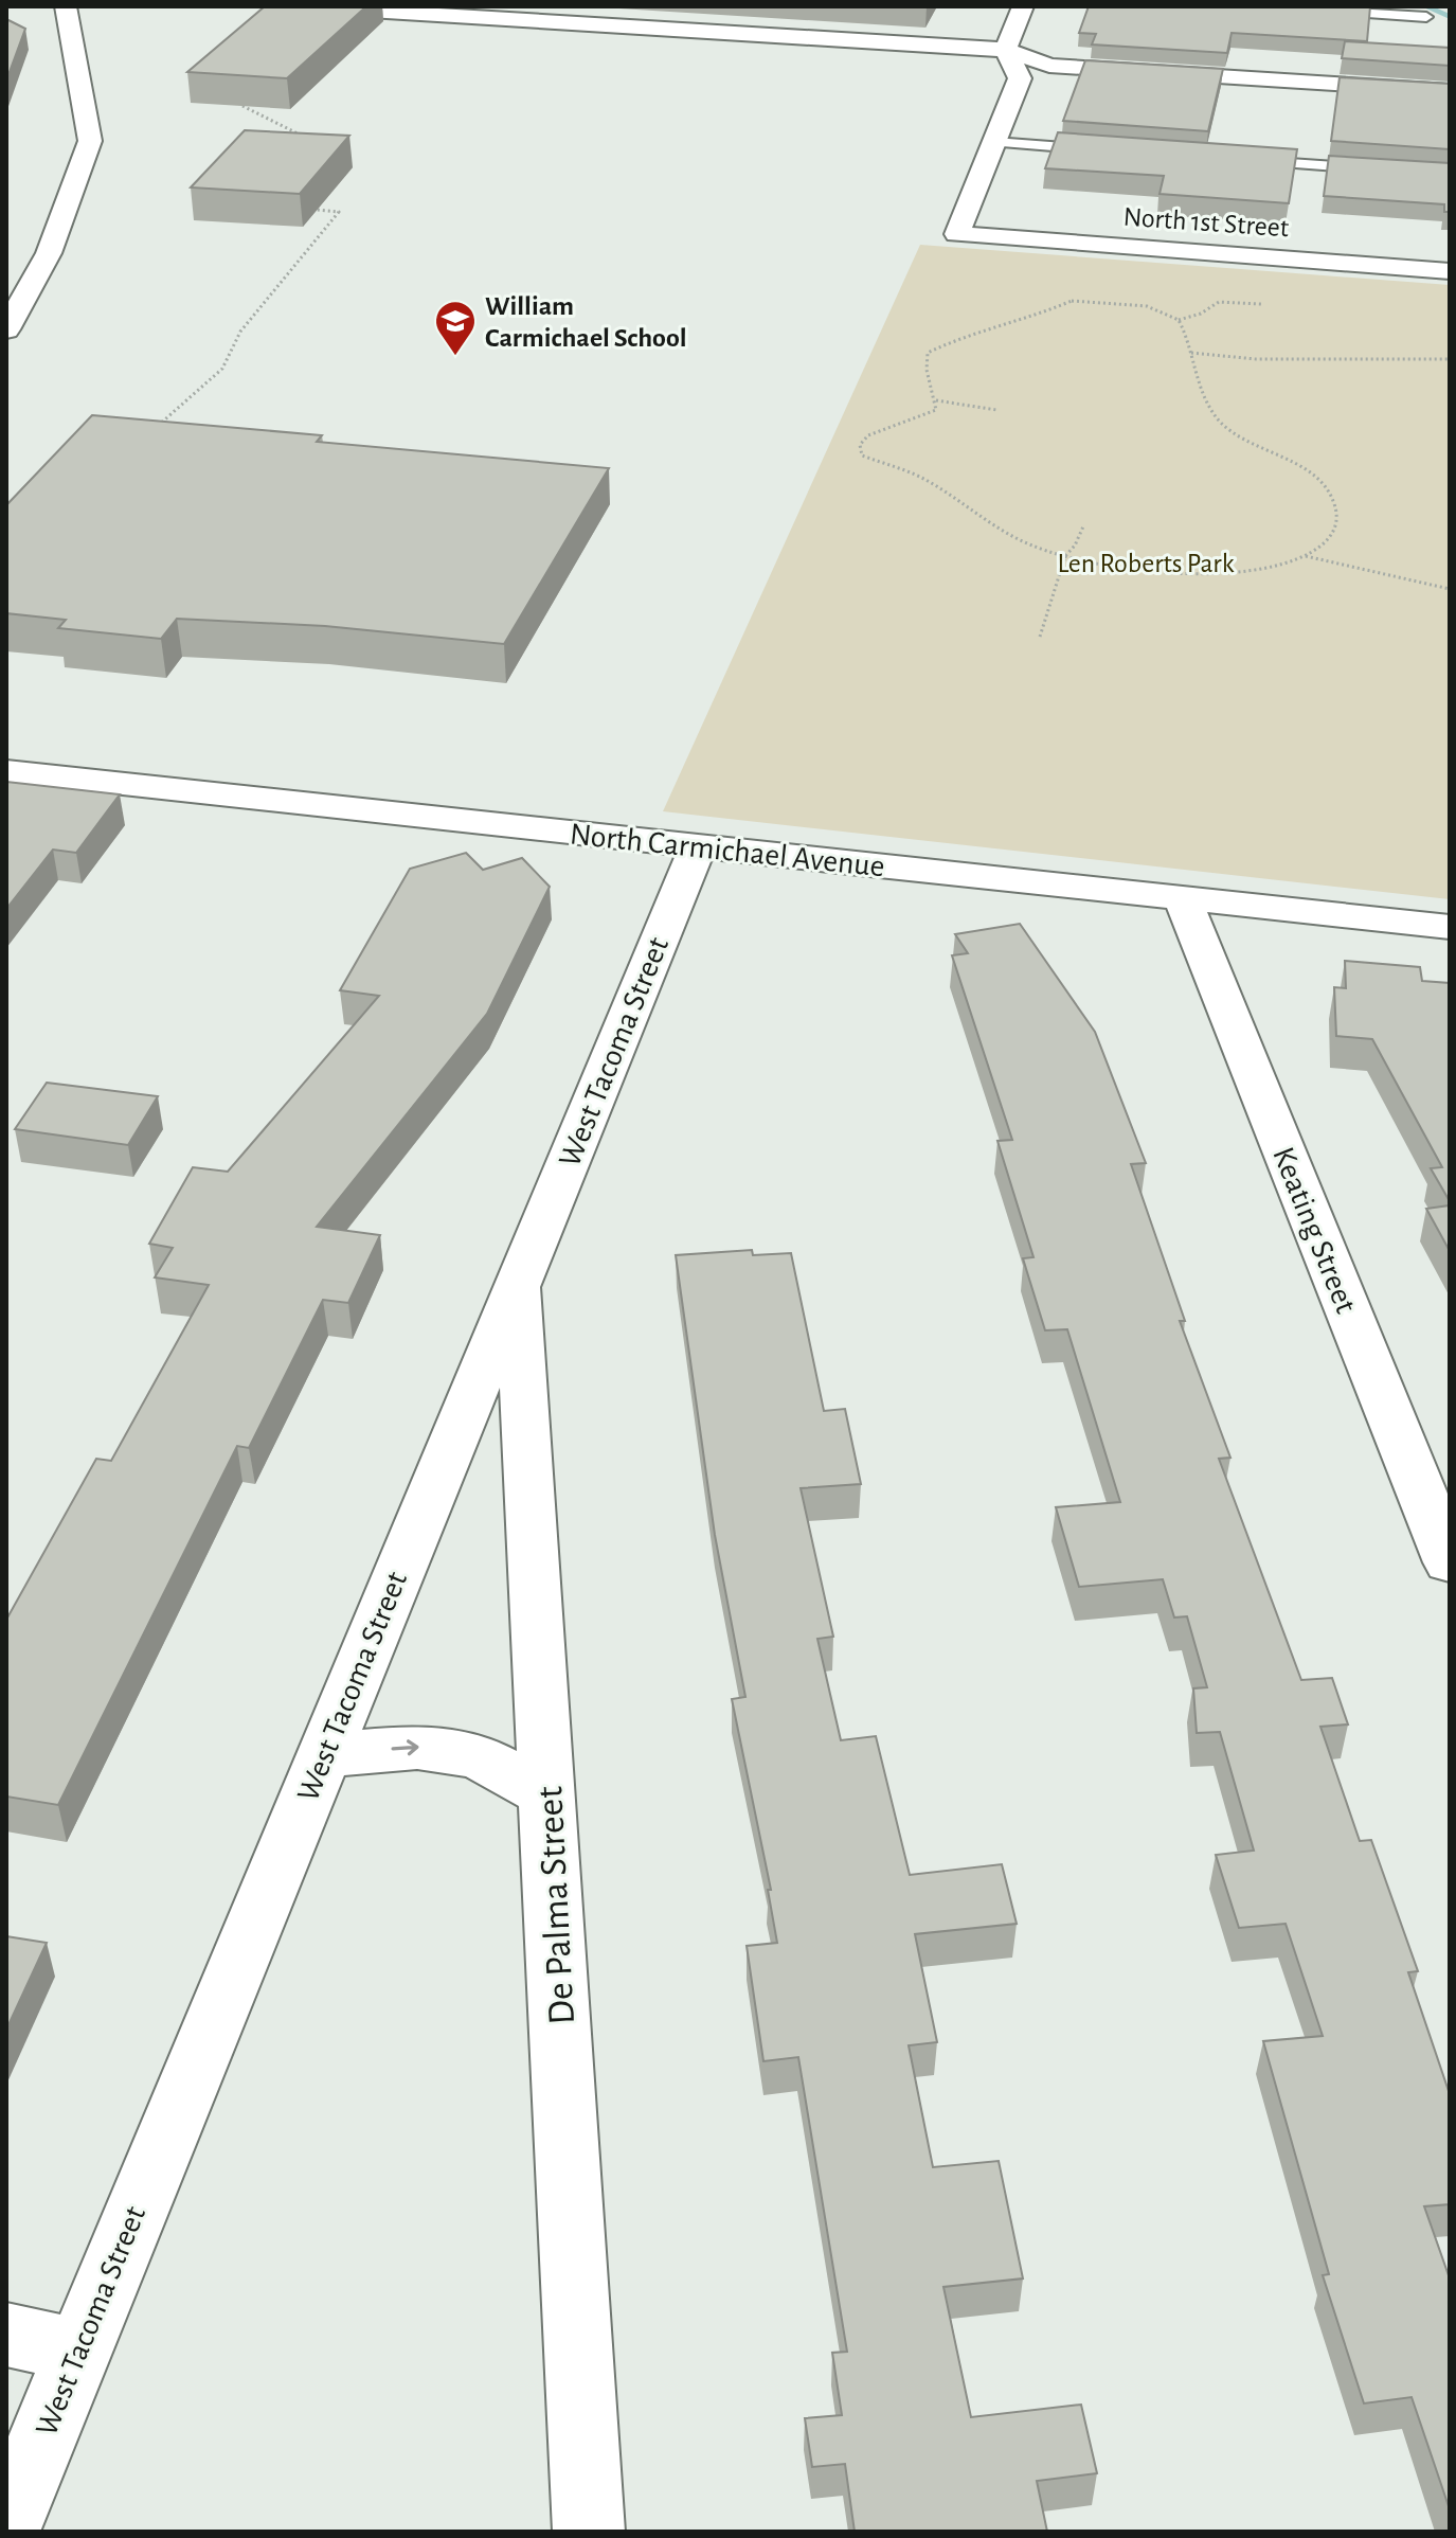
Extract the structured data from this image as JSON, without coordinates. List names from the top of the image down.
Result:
{
  "streets": {
    "street": [
      "North 1st Street",
      "North Carmichael Avenue",
      "West Tacoma Street",
      "Keating Street",
      "De Palma Street"
    ]
  },
  "crossings": [
    ["North Carmichael Avenue", "West Tacoma Street"],
    ["North Carmichael Avenue", "Keating Street"],
    ["West Tacoma Street", "De Palma Street"]
  ],
  "parks": ["Len Roberts Park"],
  "places": {
    "school or university": ["William Carmichael School"]
  }
}
